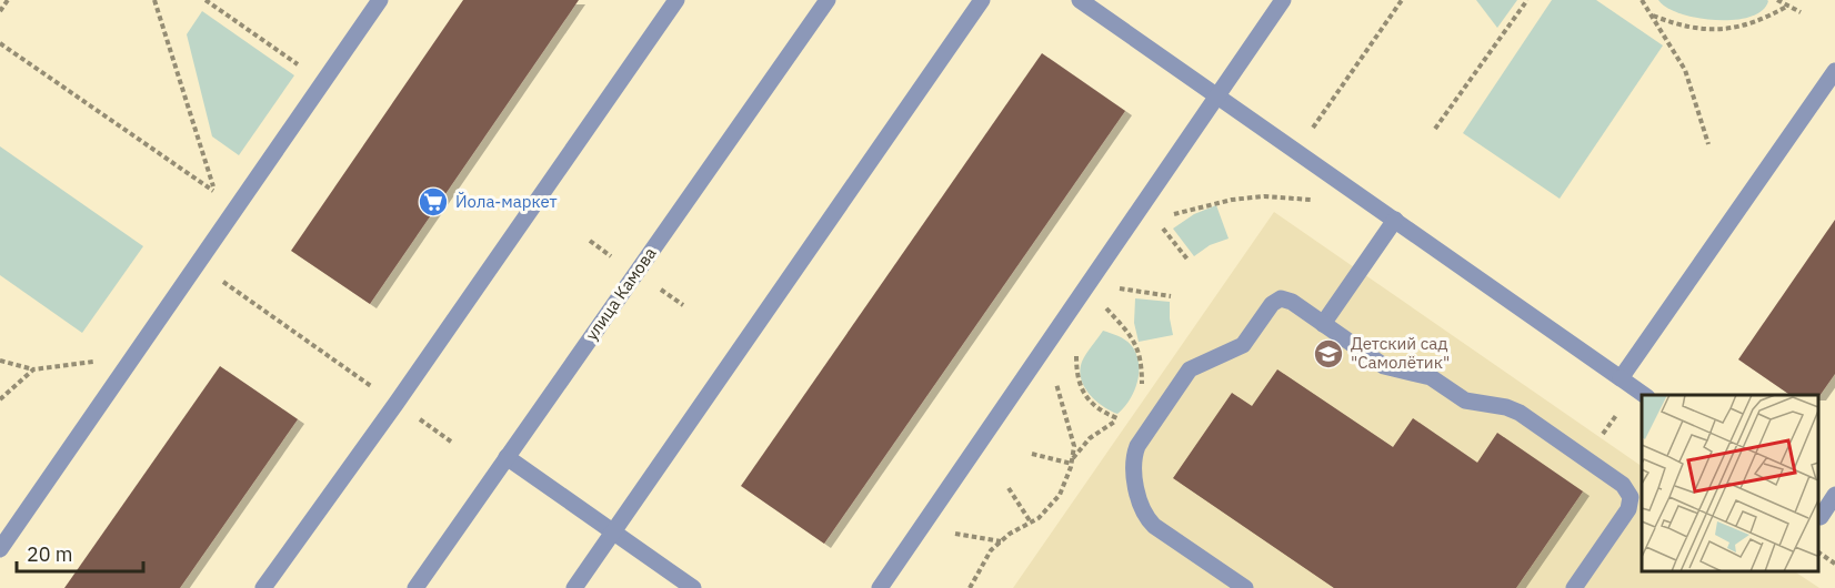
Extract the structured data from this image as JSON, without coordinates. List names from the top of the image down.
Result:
{
  "streets": {
    "street": ["улица Камова"]
  },
  "places": {
    "supermarket": ["Йола-маркет"],
    "school or university": ["Детский сад \"Самолётик\""]
  },
  "scale_bar": "20 m"
}
